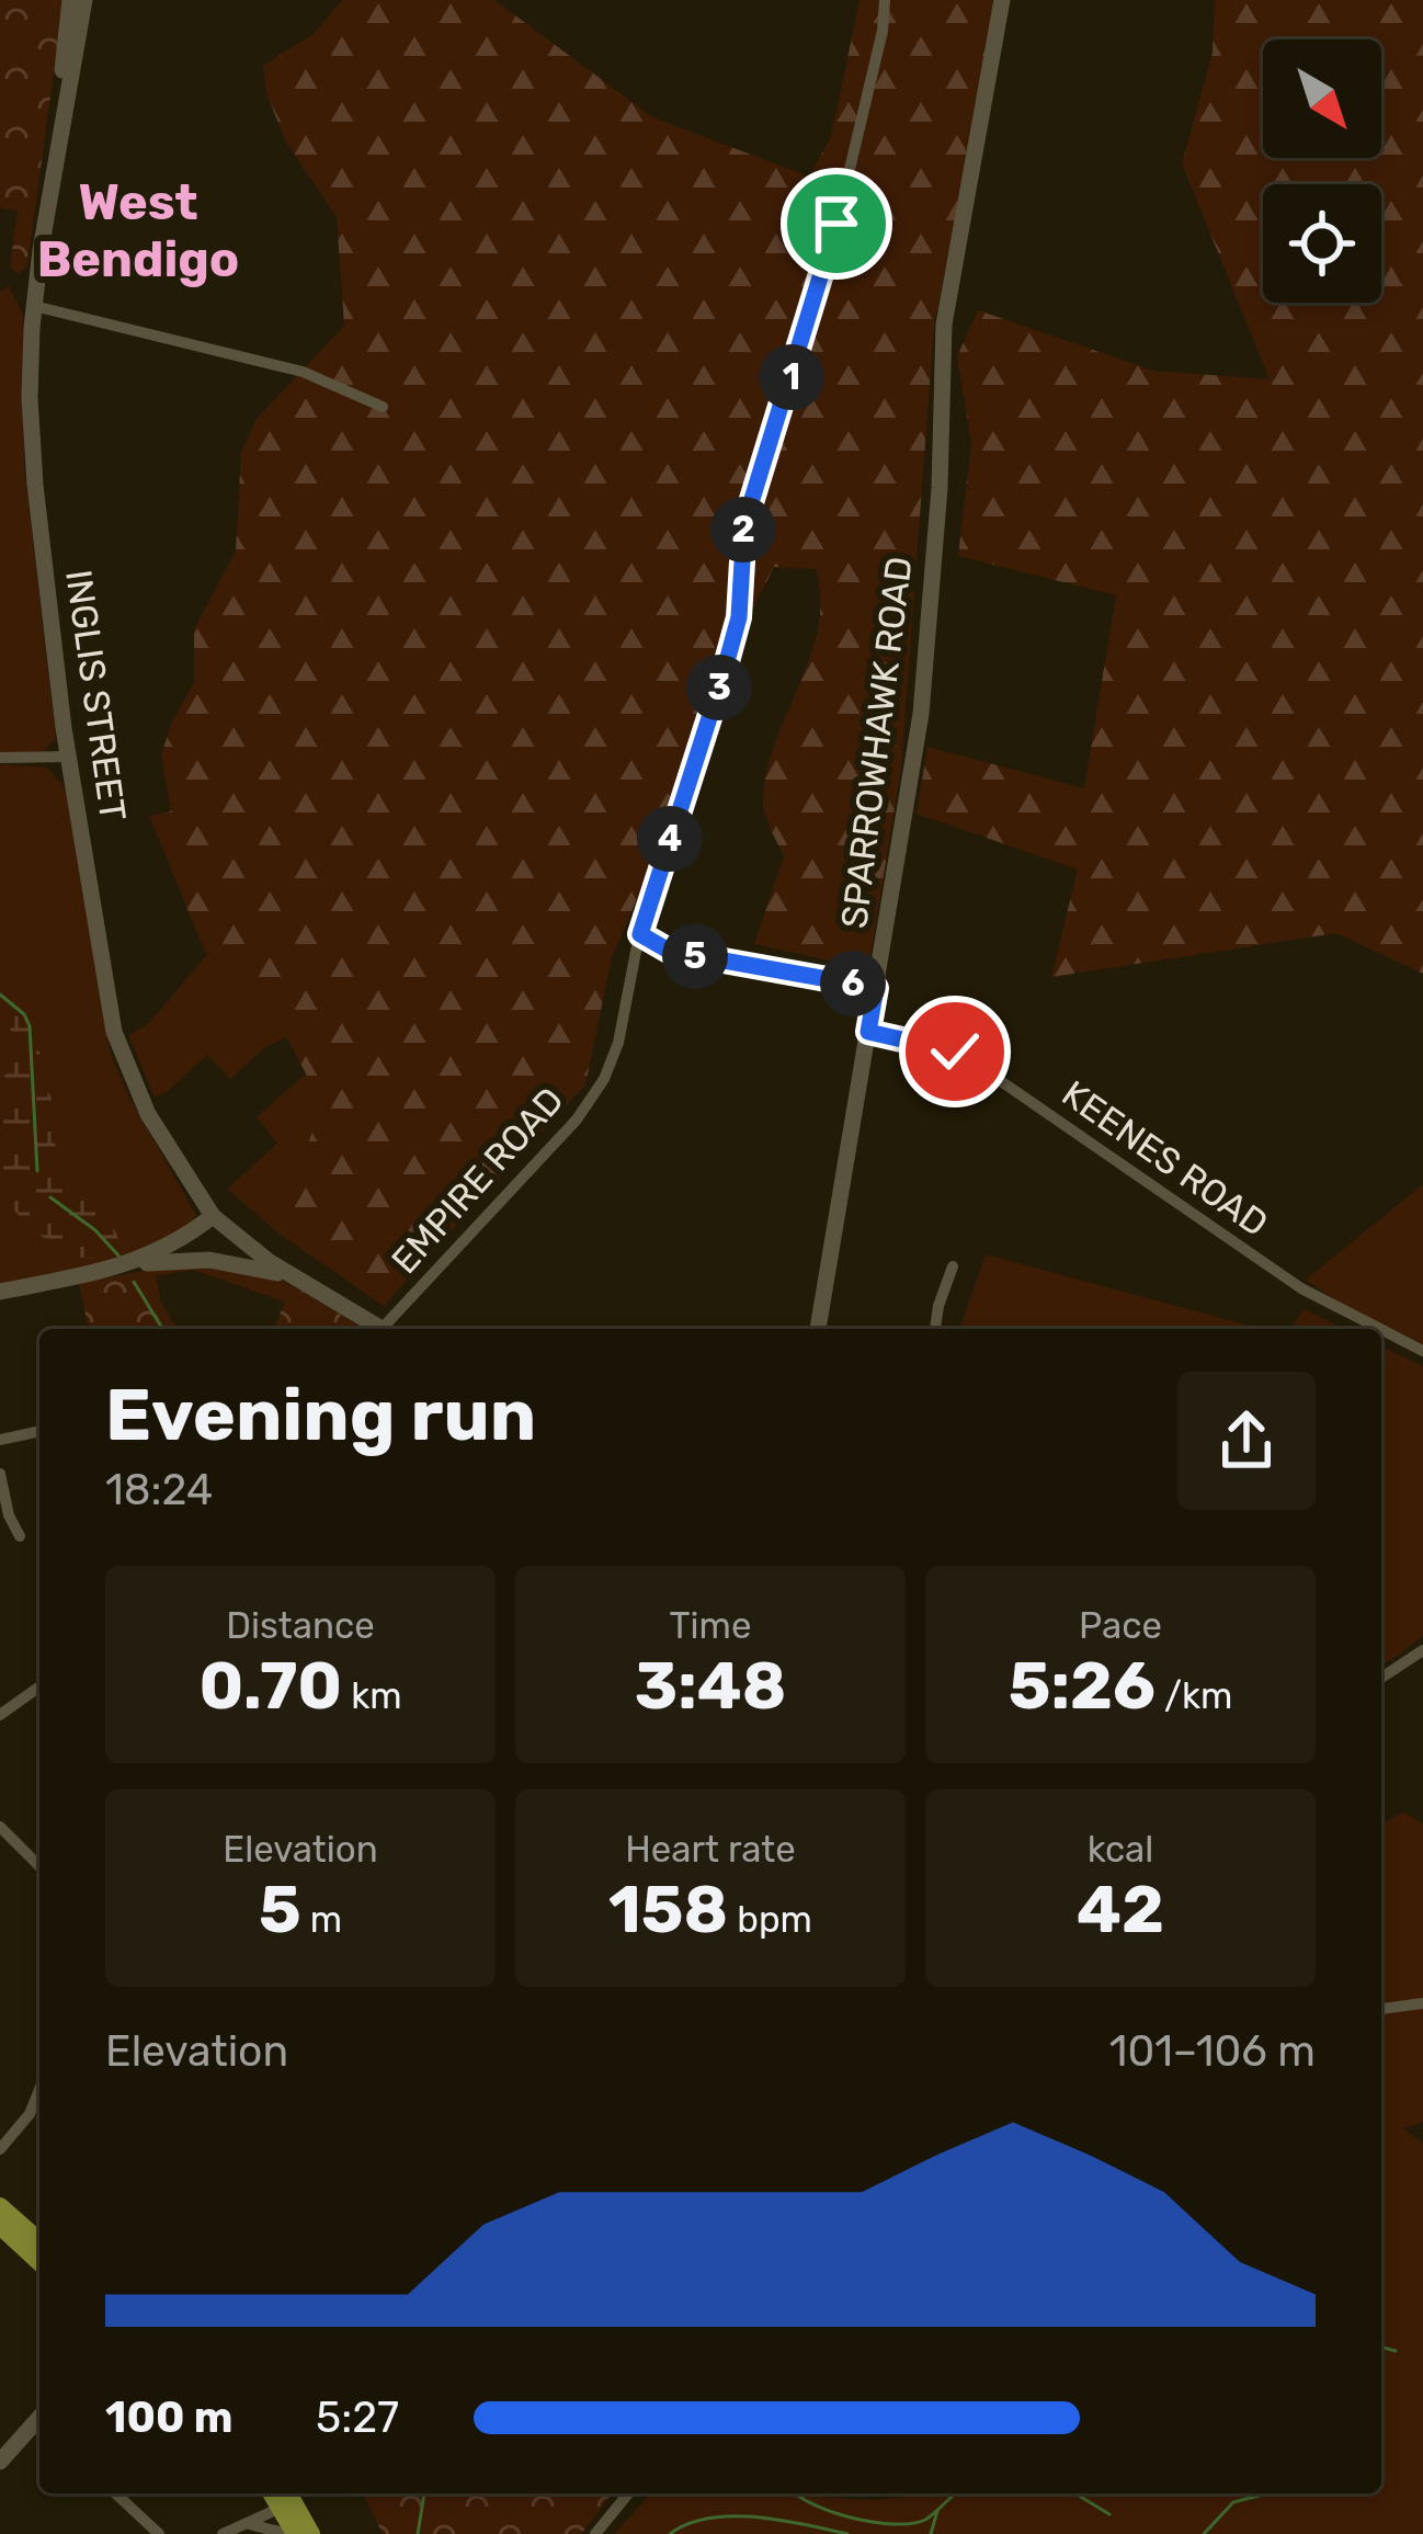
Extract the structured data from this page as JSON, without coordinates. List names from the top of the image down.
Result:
{
  "streets": {
    "street": [
      "INGLIS STREET",
      "SPARROWHAWK ROAD",
      "KEENES ROAD",
      "EMPIRE ROAD"
    ]
  },
  "crossings": [
    ["SPARROWHAWK ROAD", "KEENES ROAD"]
  ],
  "districts": ["West Bendigo"],
  "north": "bottom right",
  "page": {
    "pins": [
      "1",
      "2",
      "3",
      "4",
      "5",
      "6"
    ],
    "heading": ["Evening run", "18:24"],
    "stats": [
      ["Distance", "0.70 km"],
      ["Time", "3:48"],
      ["Pace", "5:26 /km"],
      ["Elevation", "5 m"],
      ["Heart rate", "158 bpm"],
      ["kcal", "42"]
    ],
    "chart": ["Elevation", "101–106 m"],
    "list": [
      {
        "name": "100 m",
        "note": "5:27"
      }
    ]
  }
}
